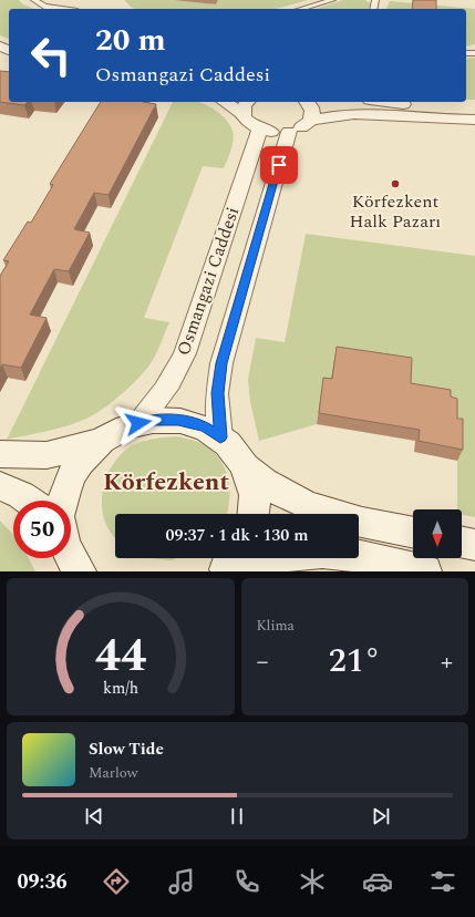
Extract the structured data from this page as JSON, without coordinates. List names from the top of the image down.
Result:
{
  "streets": {
    "street": ["Osmangazi Caddesi"]
  },
  "districts": ["Körfezkent"],
  "places": ["Körfezkent Halk Pazarı"],
  "north": "bottom",
  "page": {
    "turn": ["20 m", "Osmangazi Caddesi"],
    "limit": "50",
    "trip": "09:37 · 1 dk · 130 m",
    "tile": "Klima",
    "heat": ["−", "21°", "+"],
    "song": ["Slow Tide", "Marlow"],
    "tabs": "09:36",
    "gauge": ["44", "km/h"]
  }
}
